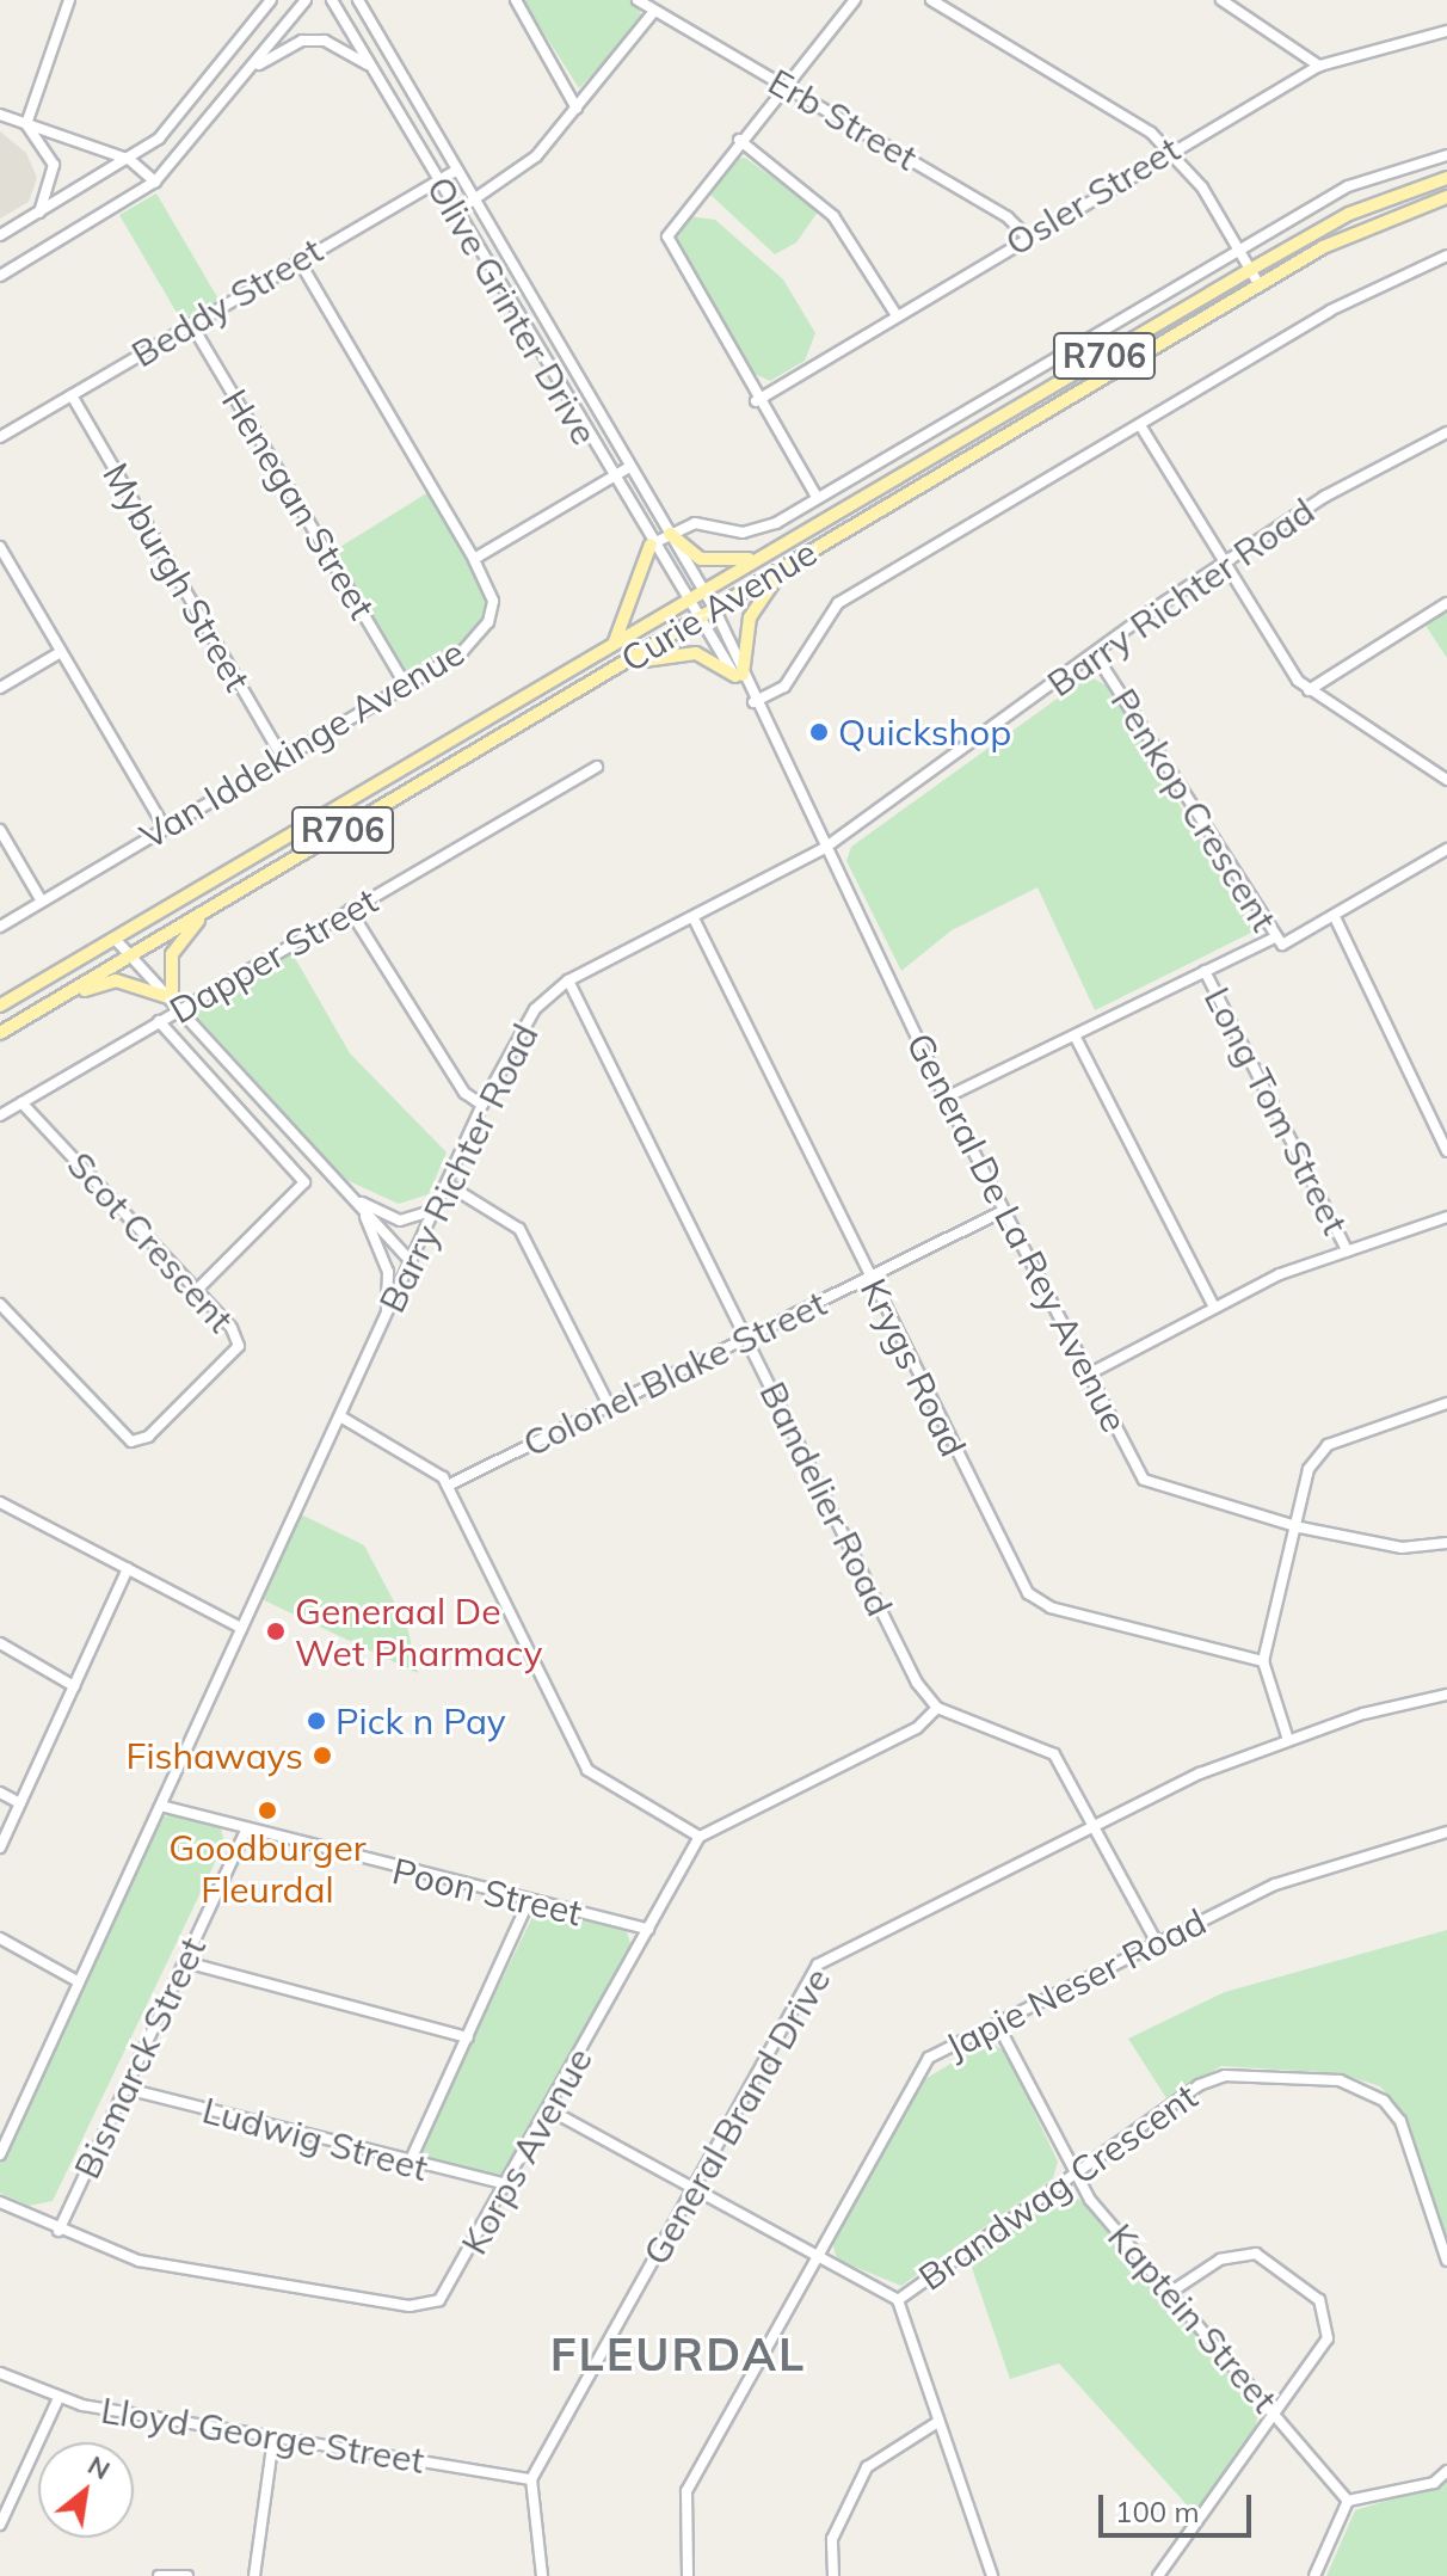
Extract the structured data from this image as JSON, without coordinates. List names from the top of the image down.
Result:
{
  "streets": {
    "main road": ["R706", "Curie Avenue"],
    "street": [
      "Erb Street",
      "Osler Street",
      "Beddy Street",
      "Olive Grinter Drive",
      "Henegan Street",
      "Myburgh Street",
      "Barry Richter Road",
      "Van Iddekinge Avenue",
      "Penkop Crescent",
      "Dapper Street",
      "Long Tom Street",
      "General De La Rey Avenue",
      "Scot Crescent",
      "Krygs Road",
      "Colonel Blake Street",
      "Bandelier Road",
      "Poon Street",
      "Japie Neser Road",
      "Bismarck Street",
      "General Brand Drive",
      "Ludwig Street",
      "Korps Avenue",
      "Brandwag Crescent",
      "Kaptein Street",
      "Lloyd George Street"
    ]
  },
  "crossings": [
    ["Erb Street", "Osler Street"],
    ["Beddy Street", "Olive Grinter Drive"],
    ["Beddy Street", "Henegan Street"],
    ["Beddy Street", "Myburgh Street"],
    ["Beddy Street", "Van Iddekinge Avenue"],
    ["Olive Grinter Drive", "Curie Avenue"],
    ["Olive Grinter Drive", "General De La Rey Avenue"],
    ["Henegan Street", "Van Iddekinge Avenue"],
    ["Myburgh Street", "Van Iddekinge Avenue"],
    ["Barry Richter Road", "Penkop Crescent"],
    ["Barry Richter Road", "General De La Rey Avenue"],
    ["Barry Richter Road", "Krygs Road"],
    ["Barry Richter Road", "Bandelier Road"],
    ["Barry Richter Road", "Poon Street"],
    ["Curie Avenue", "General De La Rey Avenue"],
    ["Dapper Street", "Scot Crescent"],
    ["General De La Rey Avenue", "Colonel Blake Street"],
    ["Krygs Road", "Colonel Blake Street"],
    ["Colonel Blake Street", "Bandelier Road"],
    ["Poon Street", "Bismarck Street"],
    ["Poon Street", "Korps Avenue"],
    ["Japie Neser Road", "Kaptein Street"],
    ["Bismarck Street", "Ludwig Street"],
    ["Bismarck Street", "Korps Avenue"],
    ["General Brand Drive", "Lloyd George Street"],
    ["Ludwig Street", "Korps Avenue"],
    ["Brandwag Crescent", "Kaptein Street"]
  ],
  "districts": ["FLEURDAL"],
  "places": [
    "Quickshop",
    "Generaal De Wet Pharmacy",
    "Pick n Pay",
    "Fishaways",
    "Goodburger Fleurdal"
  ],
  "scale_bar": "100 m",
  "north": "top right"
}
